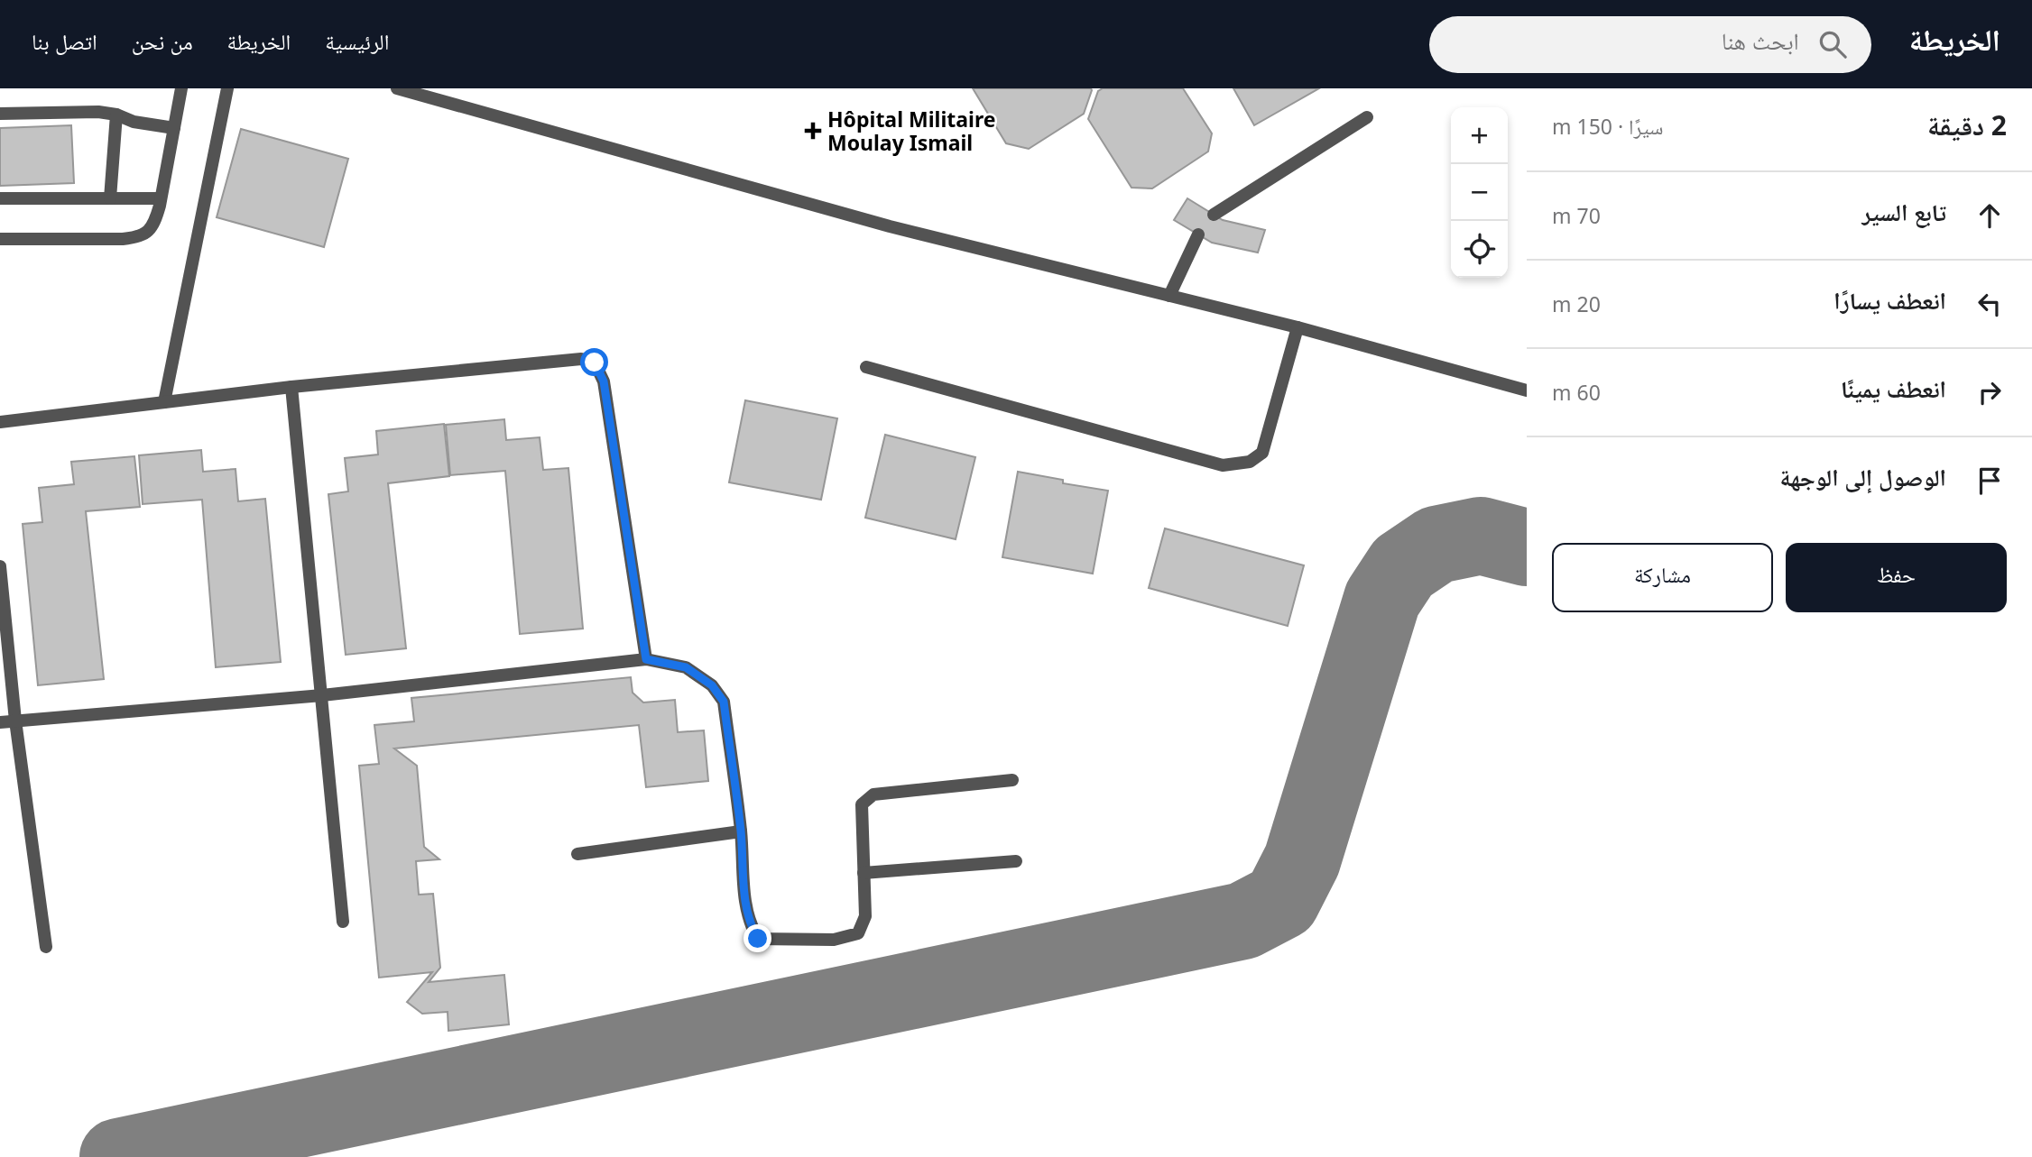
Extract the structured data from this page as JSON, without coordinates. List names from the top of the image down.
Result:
{
  "places": {
    "health": ["Hôpital Militaire Moulay Ismail"]
  },
  "page": {
    "header": "الخريطة",
    "search": "ابحث هنا",
    "nav": [
      "الرئيسية",
      "الخريطة",
      "من نحن",
      "اتصل بنا"
    ],
    "heading": ["2 دقيقة", "سيرًا · 150 m"],
    "map_buttons": ["+", "−"],
    "list": [
      ["تابع السير", "70 m"],
      ["انعطف يسارًا", "20 m"],
      ["انعطف يمينًا", "60 m"],
      "الوصول إلى الوجهة"
    ],
    "buttons": ["حفظ", "مشاركة"]
  }
}
